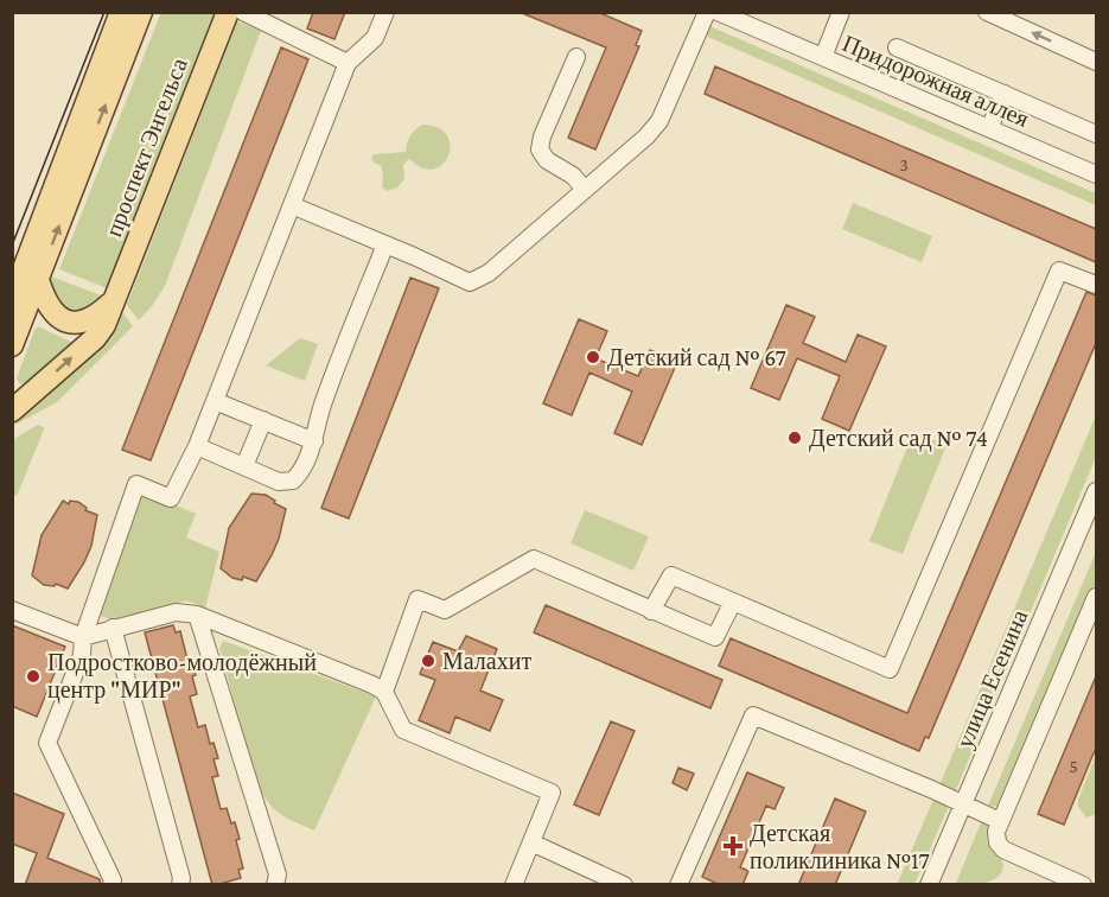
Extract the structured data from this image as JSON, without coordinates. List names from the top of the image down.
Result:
{
  "streets": {
    "main road": ["проспект Энгельса"],
    "street": ["Придорожная аллея", "улица Есенина"]
  },
  "places": {
    "other": [
      "Детский сад № 67",
      "Детский сад № 74",
      "Малахит",
      "Подростково-молодёжный центр \"МИР\""
    ],
    "health": ["Детская поликлиника №17"]
  },
  "house_numbers": ["3", "5"]
}
